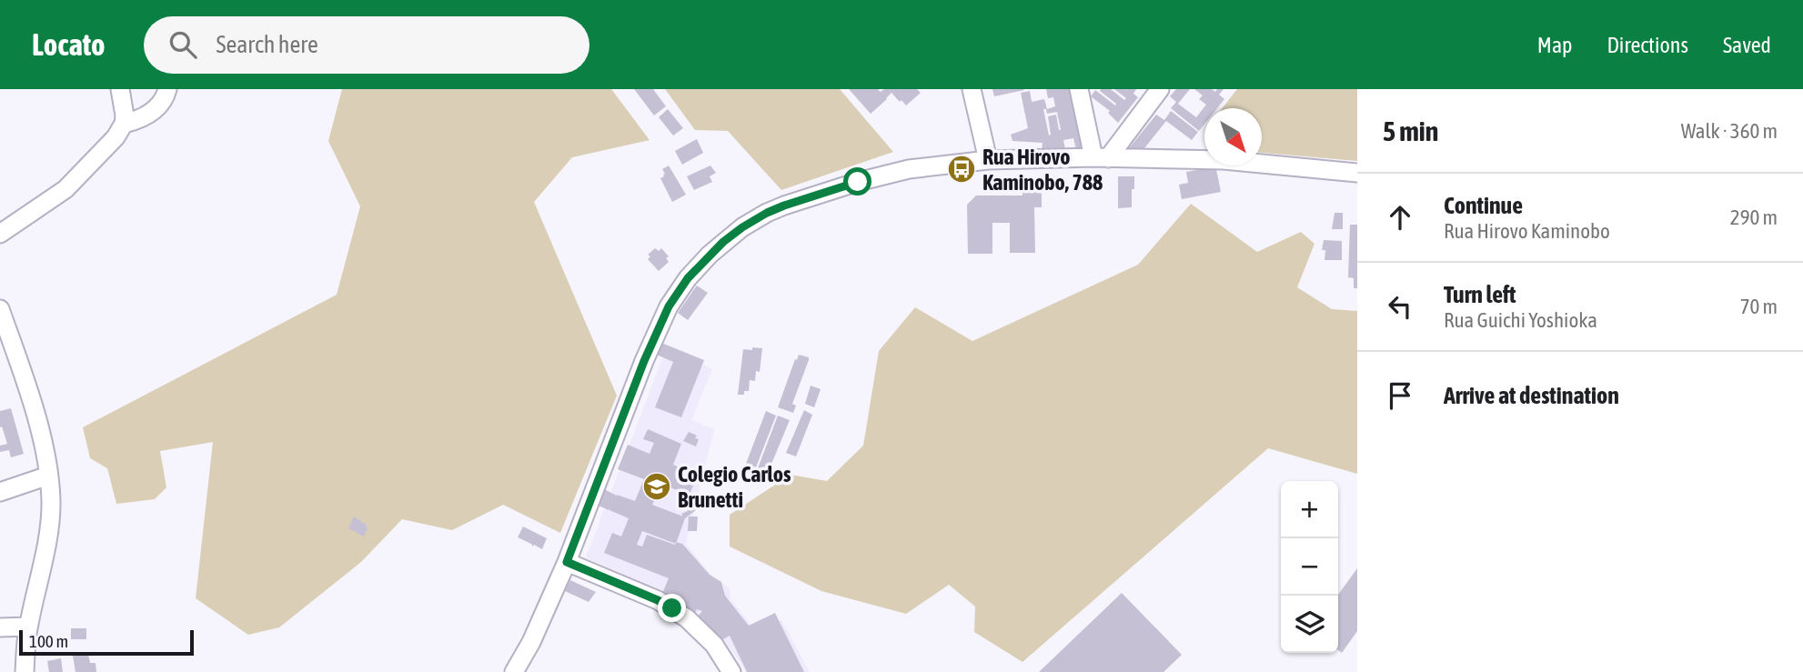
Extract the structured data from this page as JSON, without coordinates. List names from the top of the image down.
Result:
{
  "places": {
    "bus stop": ["Rua Hirovo Kaminobo, 788"],
    "school or university": ["Colegio Carlos Brunetti"]
  },
  "scale_bar": "100 m",
  "north": "bottom right",
  "page": {
    "header": "Locato",
    "search": "Search here",
    "nav": ["Map", "Directions", "Saved"],
    "heading": ["5 min", "Walk · 360 m"],
    "list": [
      ["Continue", "Rua Hirovo Kaminobo", "290 m"],
      ["Turn left", "Rua Guichi Yoshioka", "70 m"],
      "Arrive at destination"
    ],
    "map_buttons": ["+", "−"],
    "scale": "100 m"
  }
}
